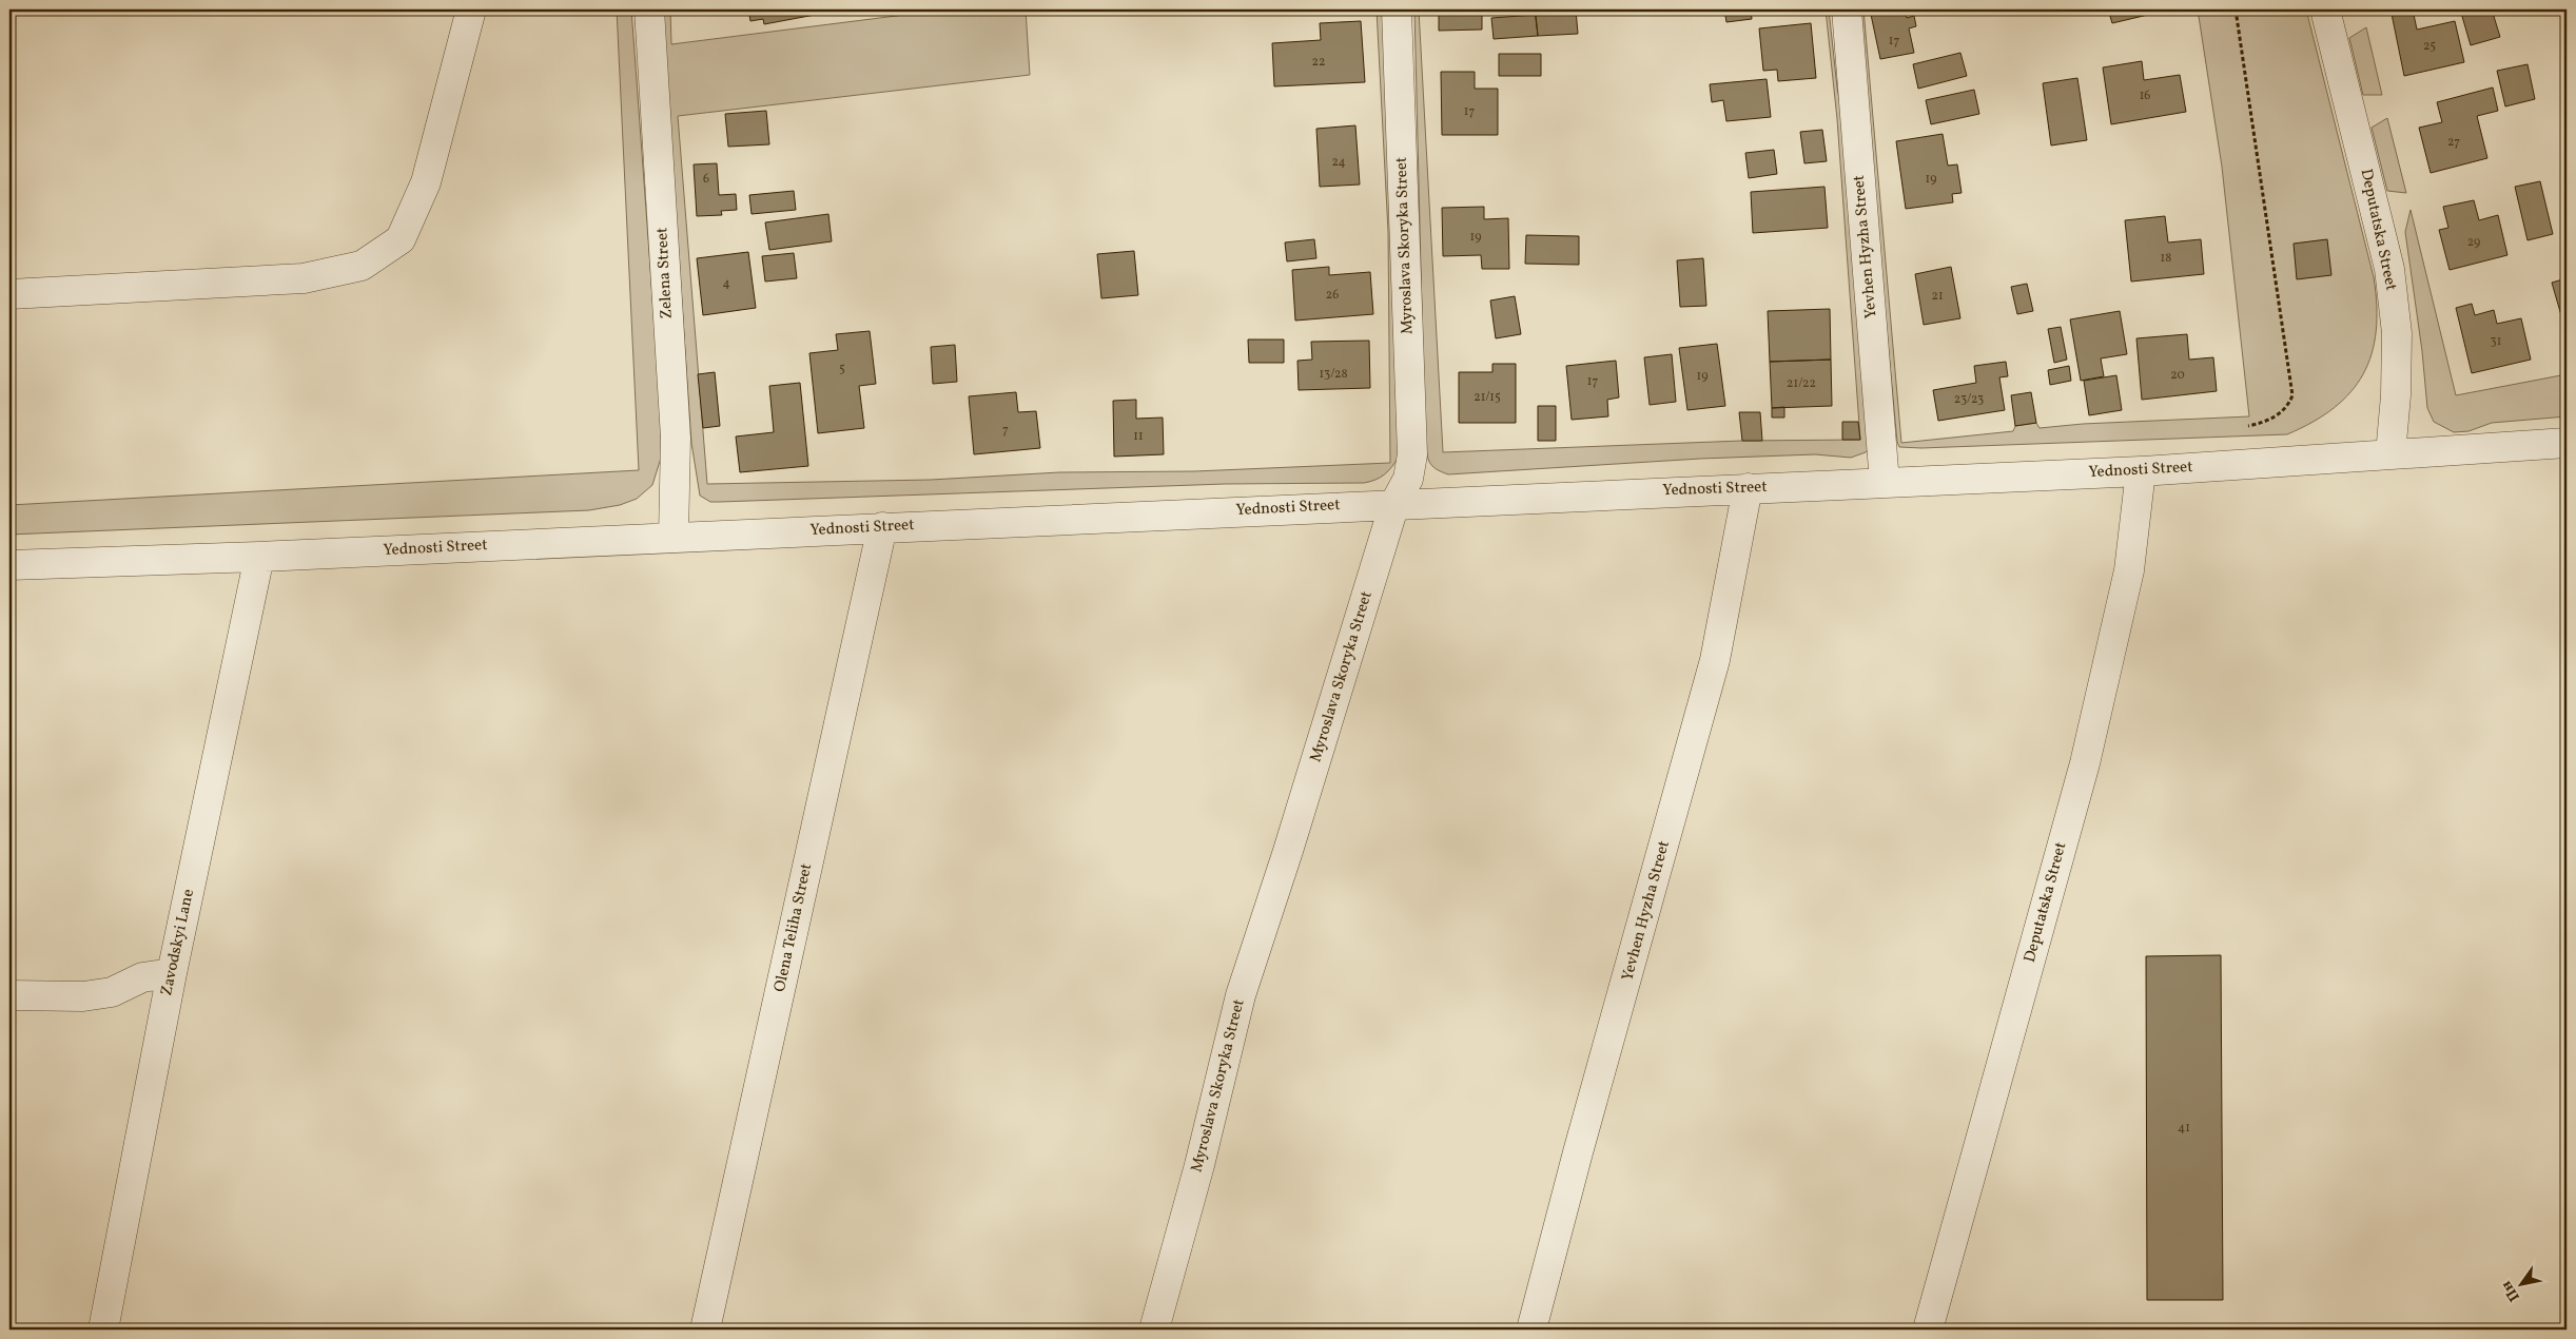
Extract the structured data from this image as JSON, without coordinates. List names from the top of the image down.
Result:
{
  "streets": {
    "street": [
      "Deputatska Street",
      "Myroslava Skoryka Street",
      "Yevhen Hyzha Street",
      "Zelena Street",
      "Yednosti Street",
      "Olena Teliha Street",
      "Zavodskyi Lane"
    ]
  },
  "crossings": [
    ["Deputatska Street", "Yednosti Street"],
    ["Myroslava Skoryka Street", "Yednosti Street"],
    ["Yevhen Hyzha Street", "Yednosti Street"],
    ["Zelena Street", "Yednosti Street"],
    ["Yednosti Street", "Olena Teliha Street"],
    ["Yednosti Street", "Zavodskyi Lane"]
  ],
  "house_numbers": [
    "17",
    "25",
    "22",
    "16",
    "17",
    "27",
    "24",
    "6",
    "19",
    "19",
    "29",
    "18",
    "4",
    "26",
    "21",
    "31",
    "5",
    "13/28",
    "20",
    "19",
    "17",
    "21/22",
    "21/15",
    "23/23",
    "7",
    "11",
    "41"
  ],
  "north": "bottom left"
}
